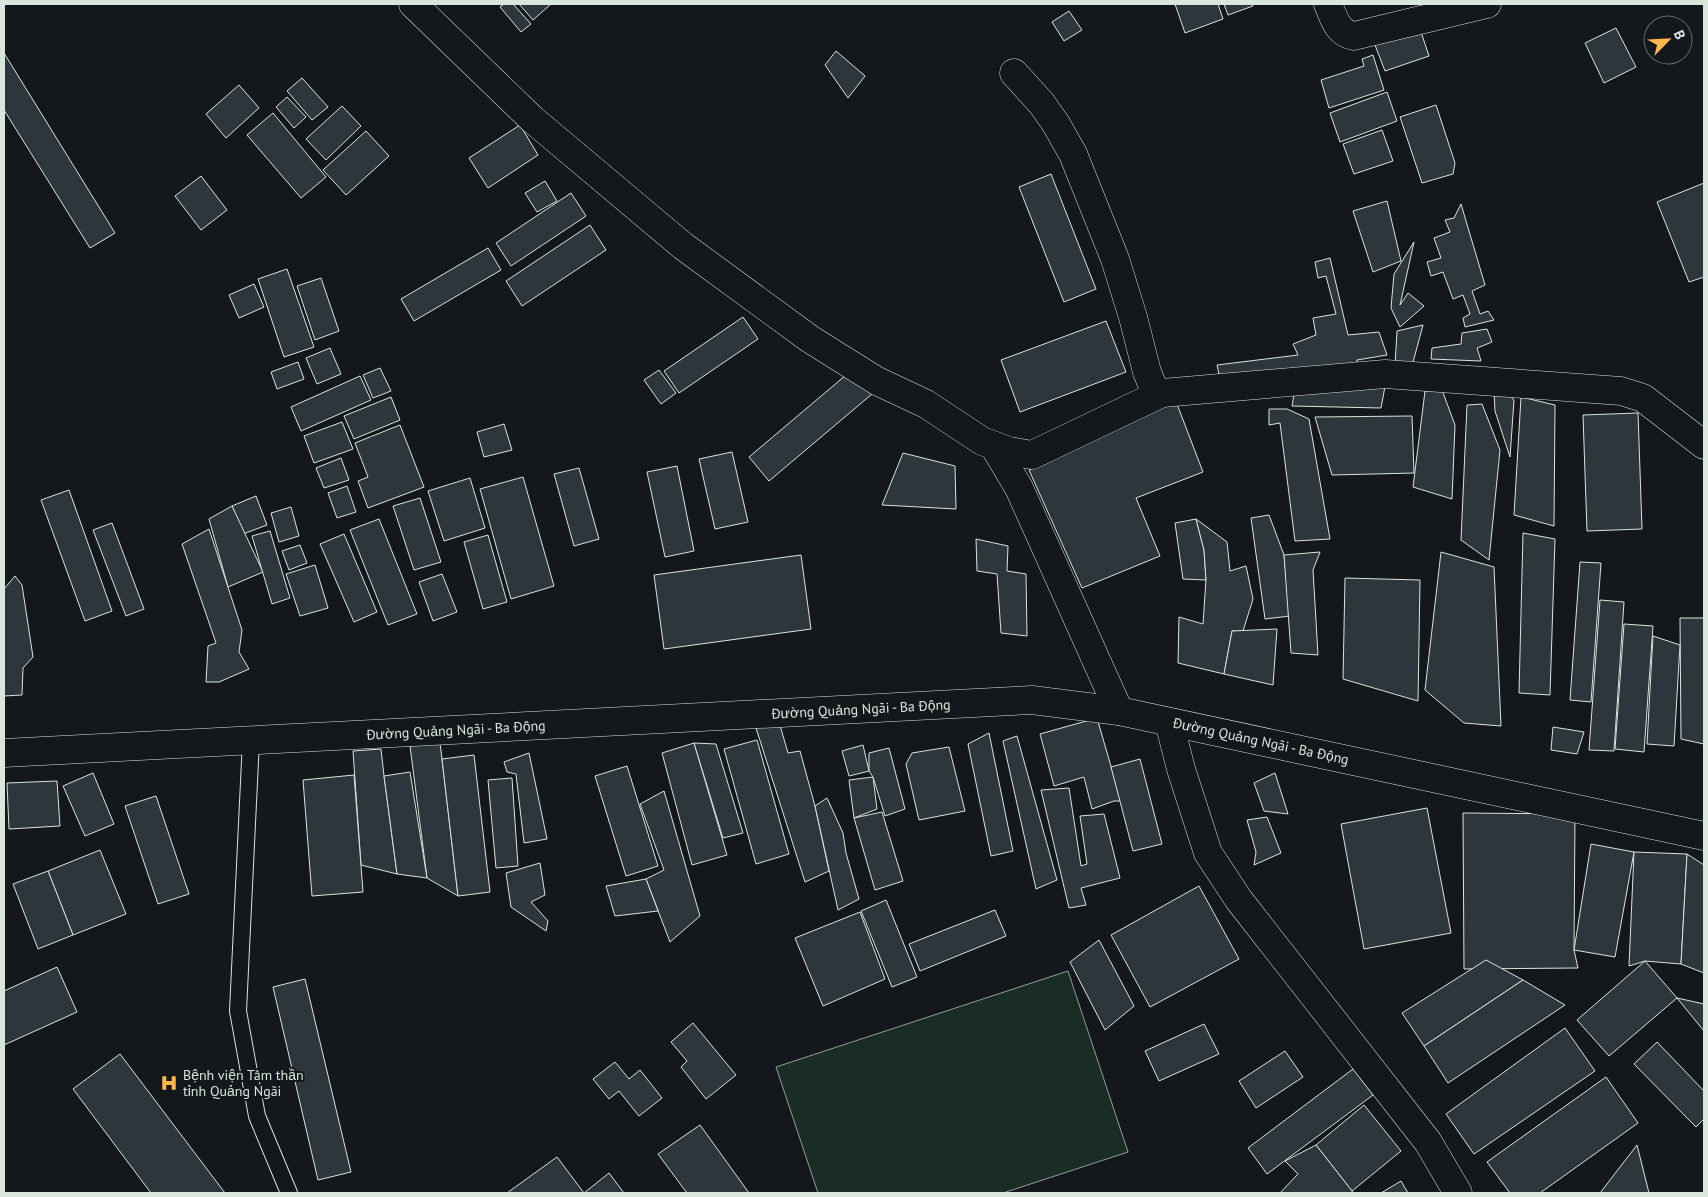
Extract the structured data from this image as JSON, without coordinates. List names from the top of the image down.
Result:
{
  "streets": {
    "street": ["Đường Quảng Ngãi - Ba Động"]
  },
  "places": {
    "hospital": ["Bệnh viện Tâm thần tỉnh Quảng Ngãi"]
  },
  "north": "top right"
}
